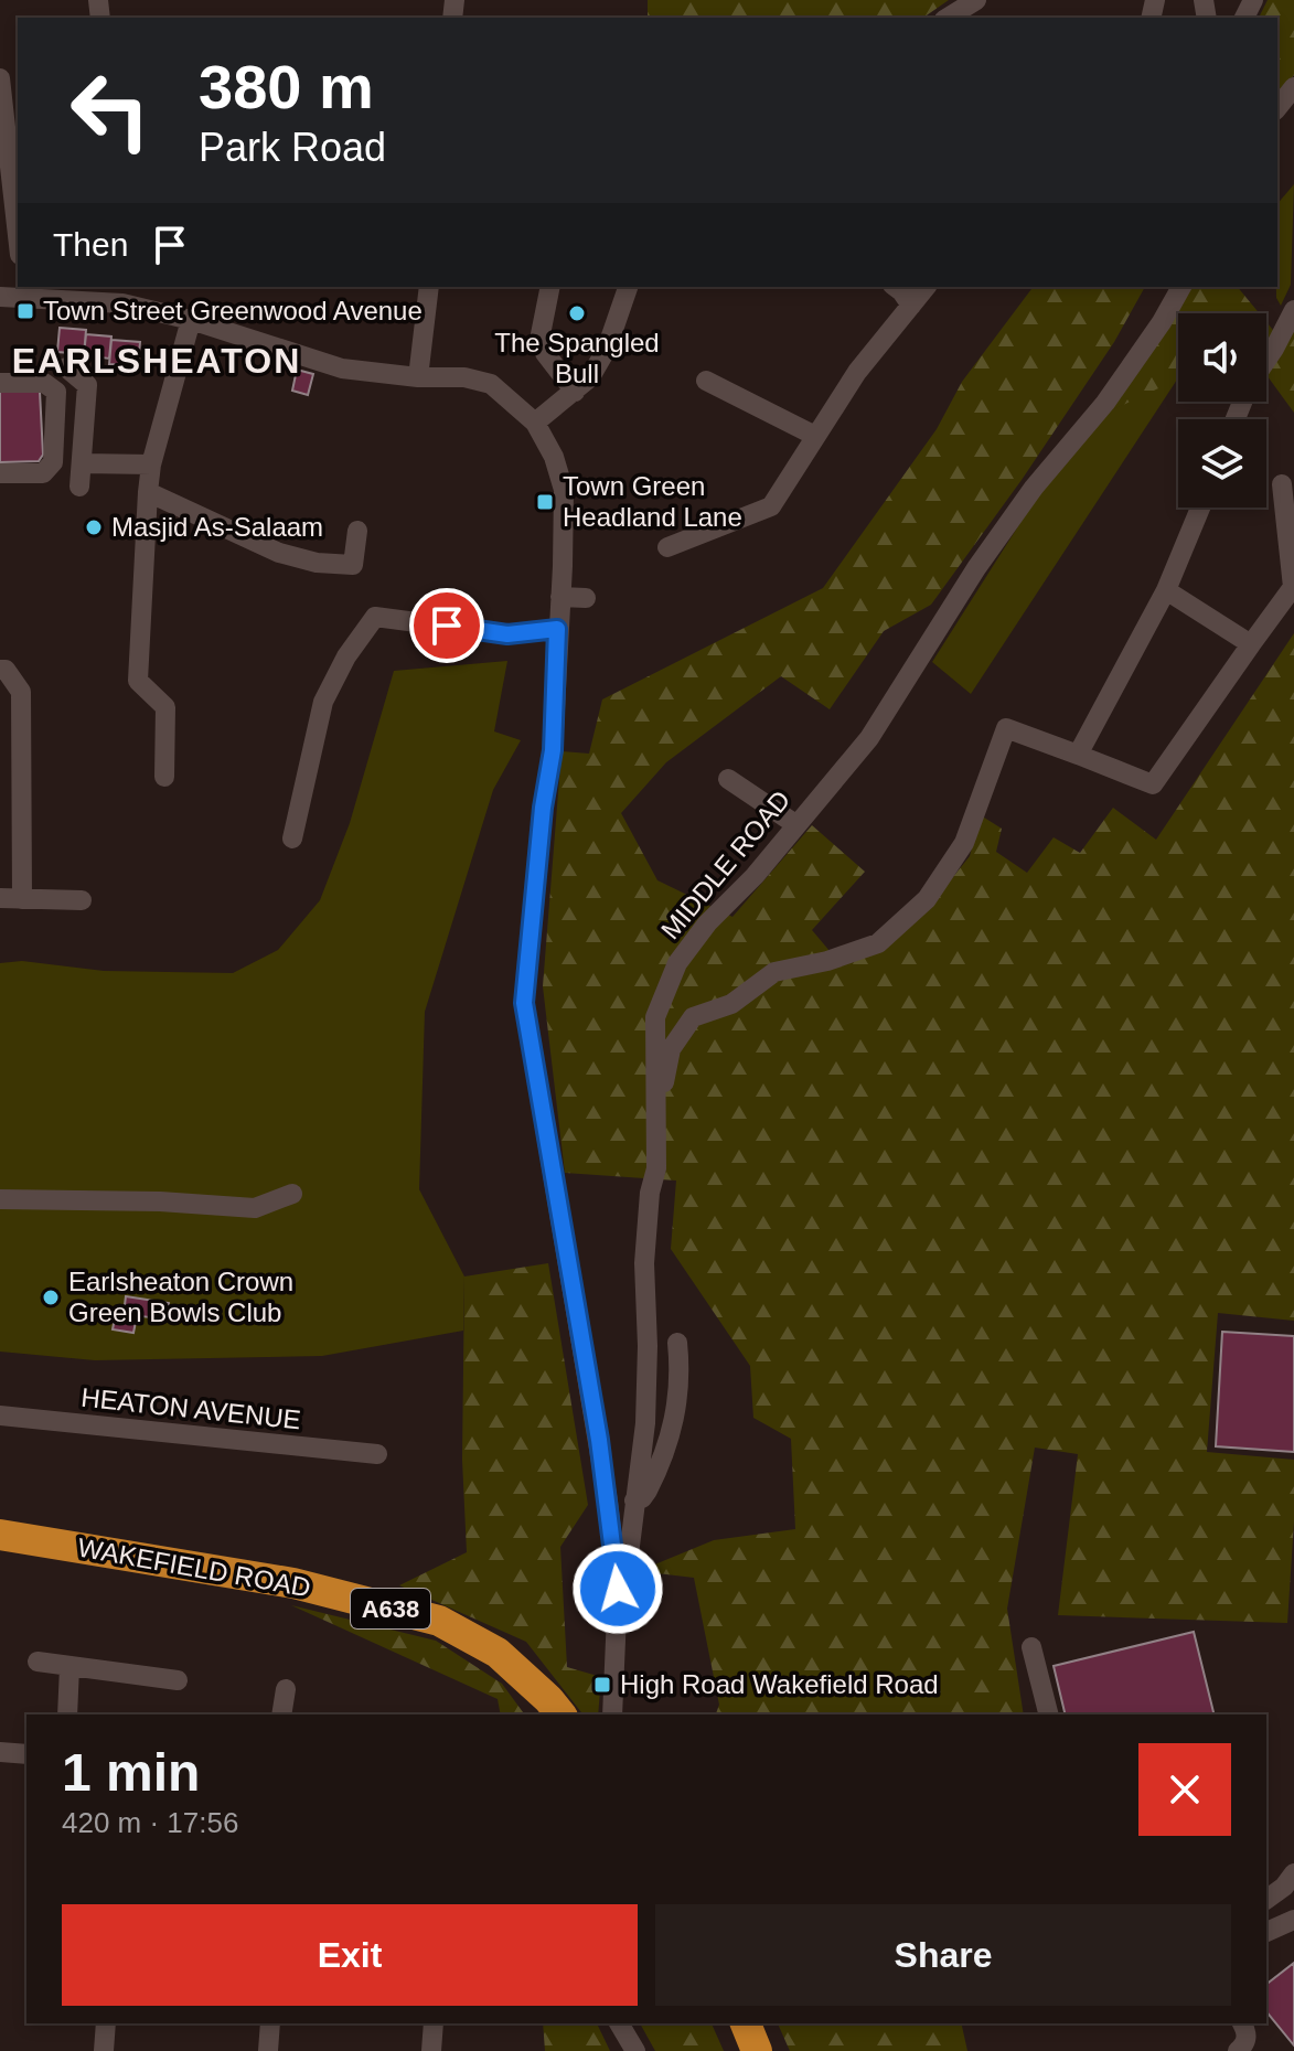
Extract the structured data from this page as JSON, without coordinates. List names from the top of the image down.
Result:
{
  "streets": {
    "highway": ["WAKEFIELD ROAD", "A638"],
    "street": ["MIDDLE ROAD", "HEATON AVENUE"]
  },
  "districts": ["EARLSHEATON"],
  "places": {
    "transit": ["Town Street Greenwood Avenue", "Town Green Headland Lane", "High Road Wakefield Road"],
    "other": ["The Spangled Bull", "Masjid As-Salaam", "Earlsheaton Crown Green Bowls Club"]
  },
  "page": {
    "turn": ["380 m", "Park Road"],
    "then": "Then",
    "heading": ["1 min", "420 m · 17:56"],
    "buttons": ["Exit", "Share"]
  }
}
